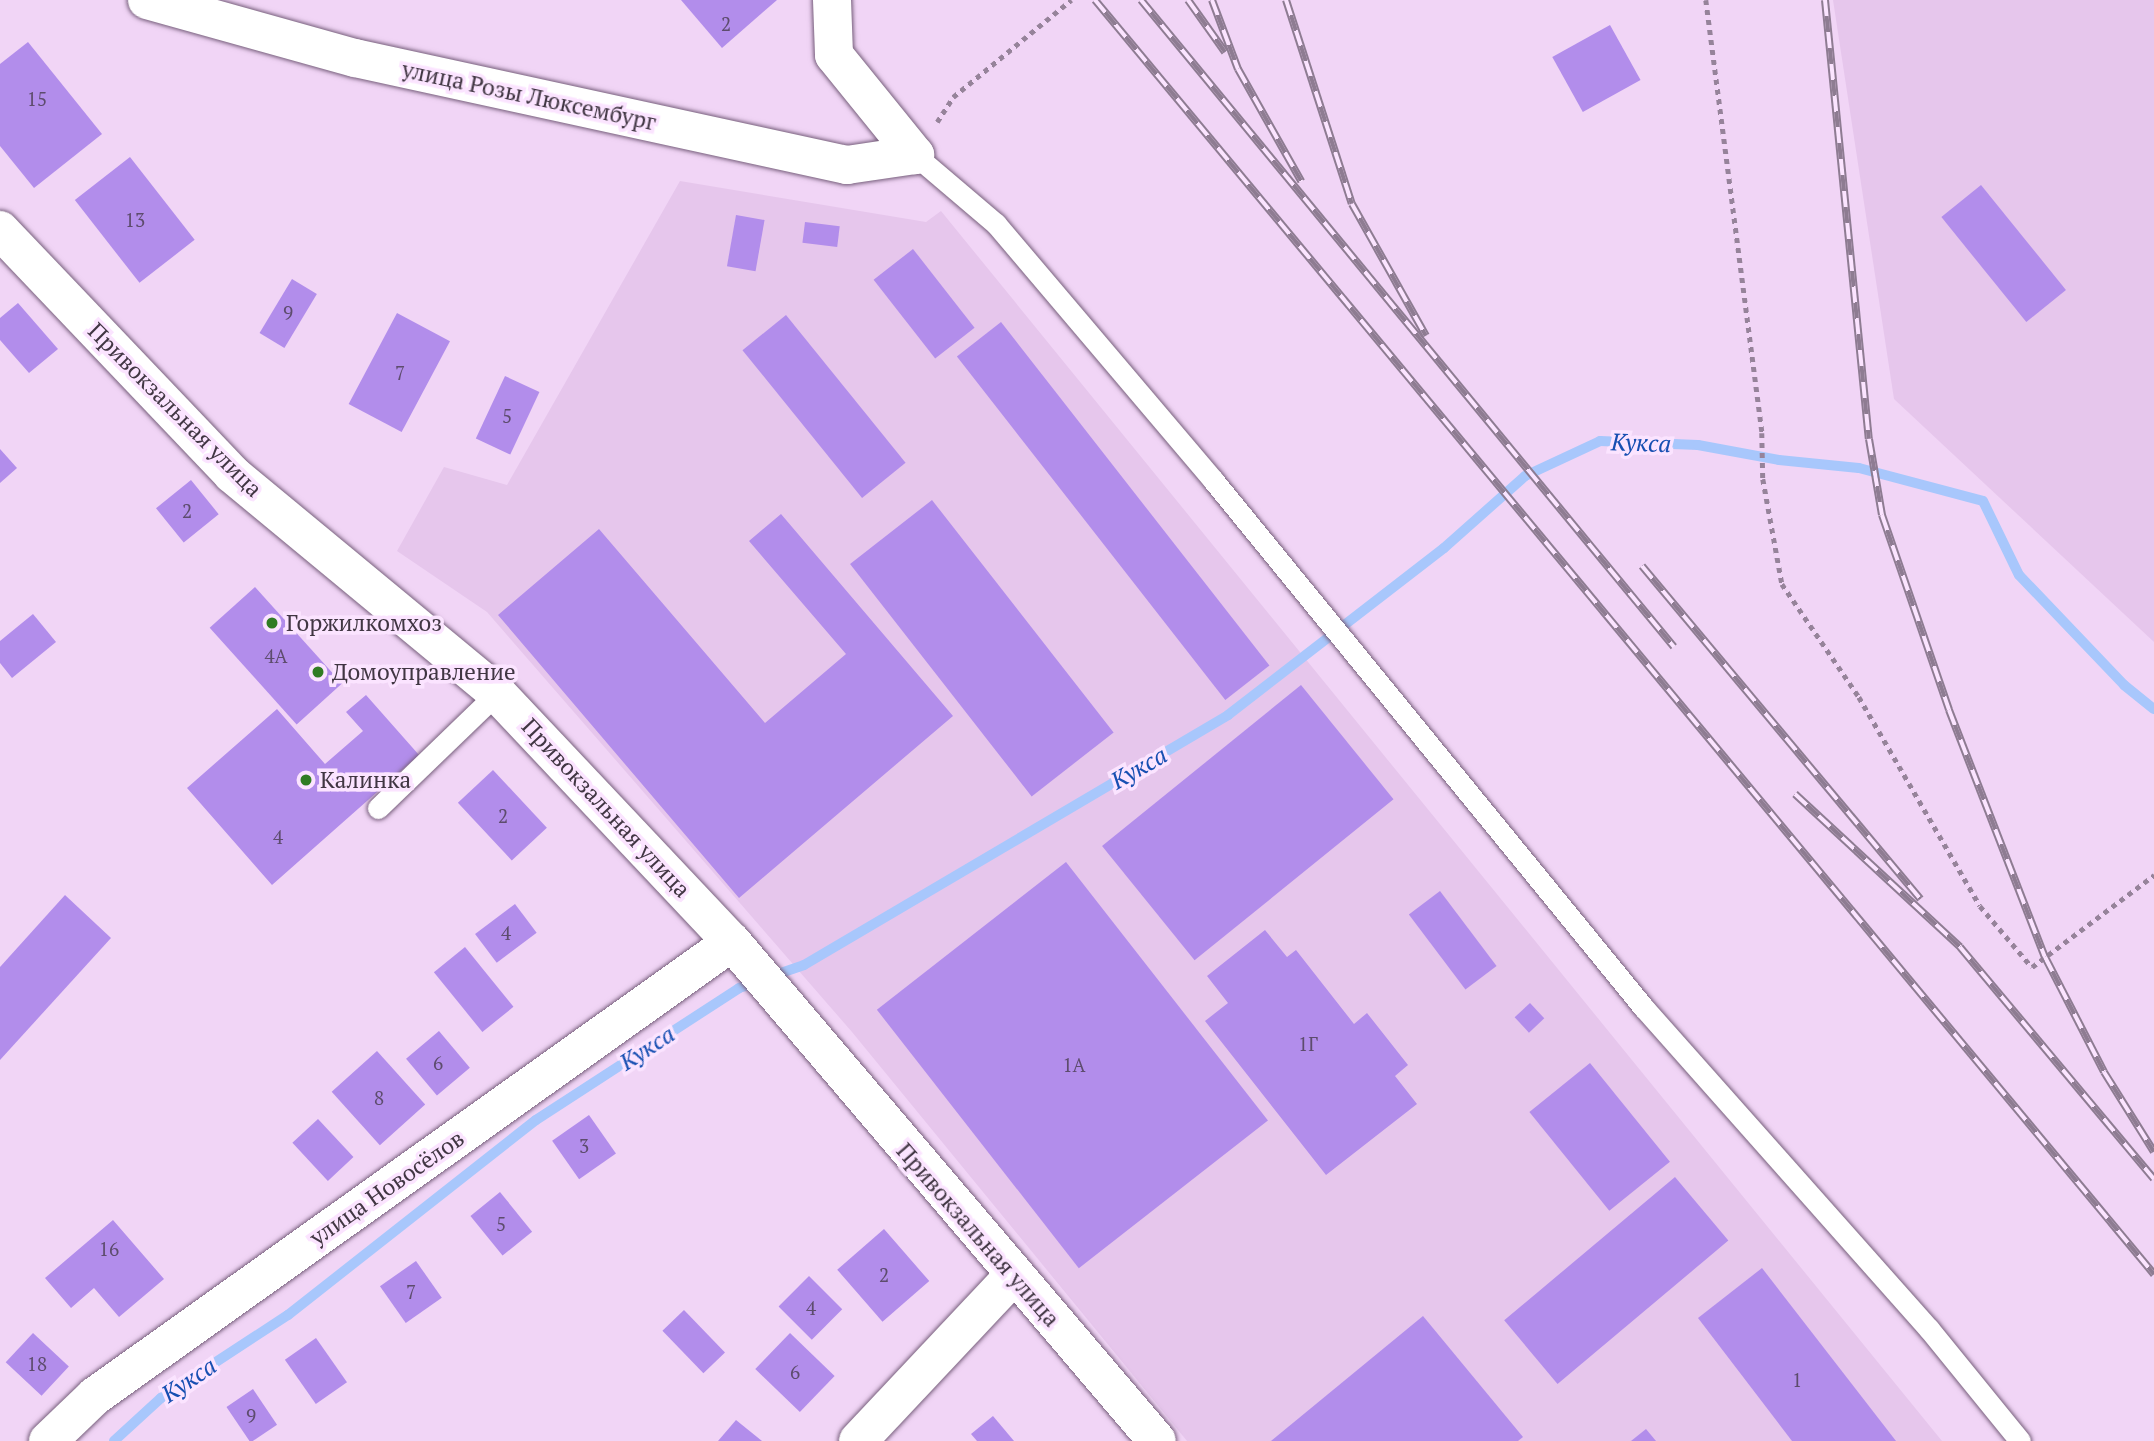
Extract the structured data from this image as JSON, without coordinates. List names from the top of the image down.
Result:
{
  "streets": {
    "street": ["улица Розы Люксембург", "Привокзальная улица", "улица Новосёлов"]
  },
  "crossings": [
    ["Привокзальная улица", "улица Новосёлов"]
  ],
  "water": ["Кукса"],
  "places": ["Горжилкомхоз", "Домоуправление", "Калинка"],
  "house_numbers": [
    "2",
    "15",
    "13",
    "9",
    "7",
    "5",
    "2",
    "4А",
    "2",
    "4",
    "4",
    "1Г",
    "6",
    "1А",
    "8",
    "3",
    "5",
    "16",
    "2",
    "7",
    "4",
    "18",
    "6",
    "1",
    "9"
  ]
}
